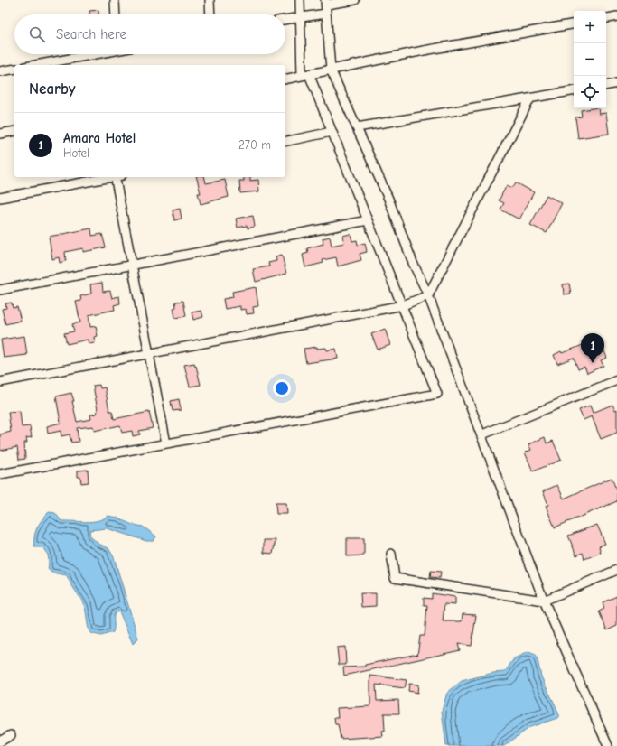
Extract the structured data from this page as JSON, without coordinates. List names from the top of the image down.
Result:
{
  "page": {
    "map_buttons": ["+", "−"],
    "search": "Search here",
    "heading": "Nearby",
    "list": [
      {
        "mark": "1",
        "name": "Amara Hotel",
        "note": "Hotel",
        "value": "270 m"
      }
    ],
    "pins": "1"
  }
}
